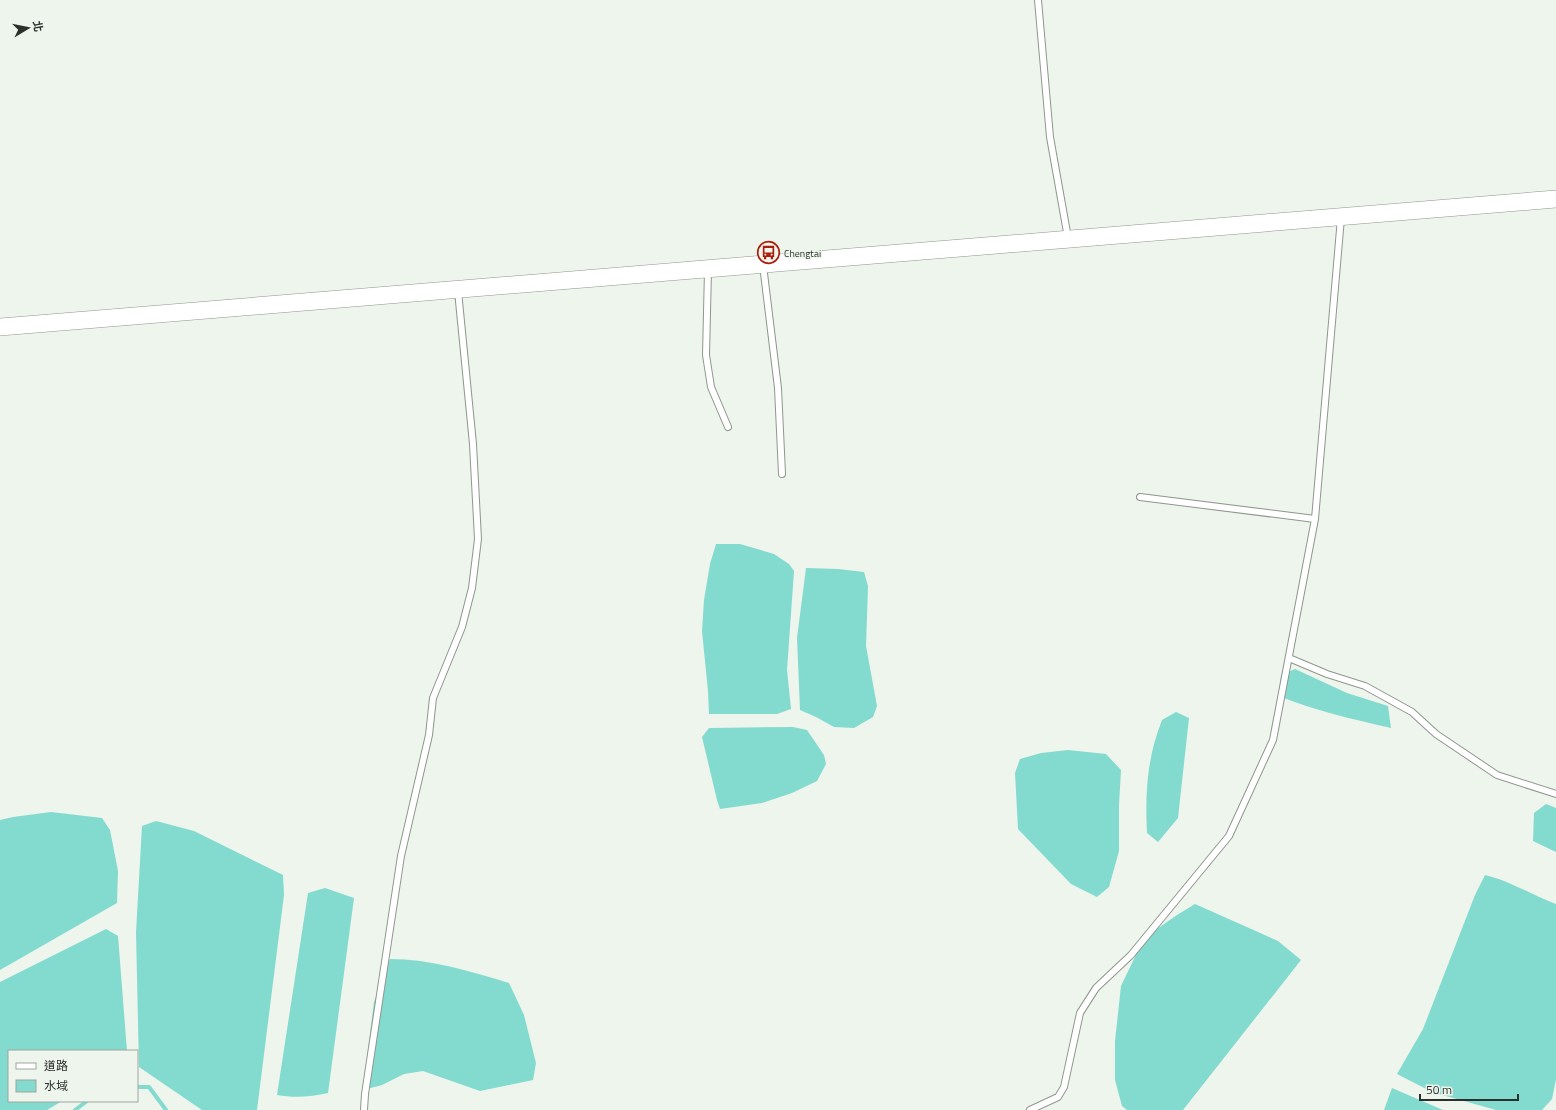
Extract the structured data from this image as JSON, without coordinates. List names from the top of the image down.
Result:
{
  "places": {
    "bus stop": ["Chengtai"]
  },
  "legend": ["道路", "水域"],
  "scale_bar": "50 m",
  "north": "right"
}
